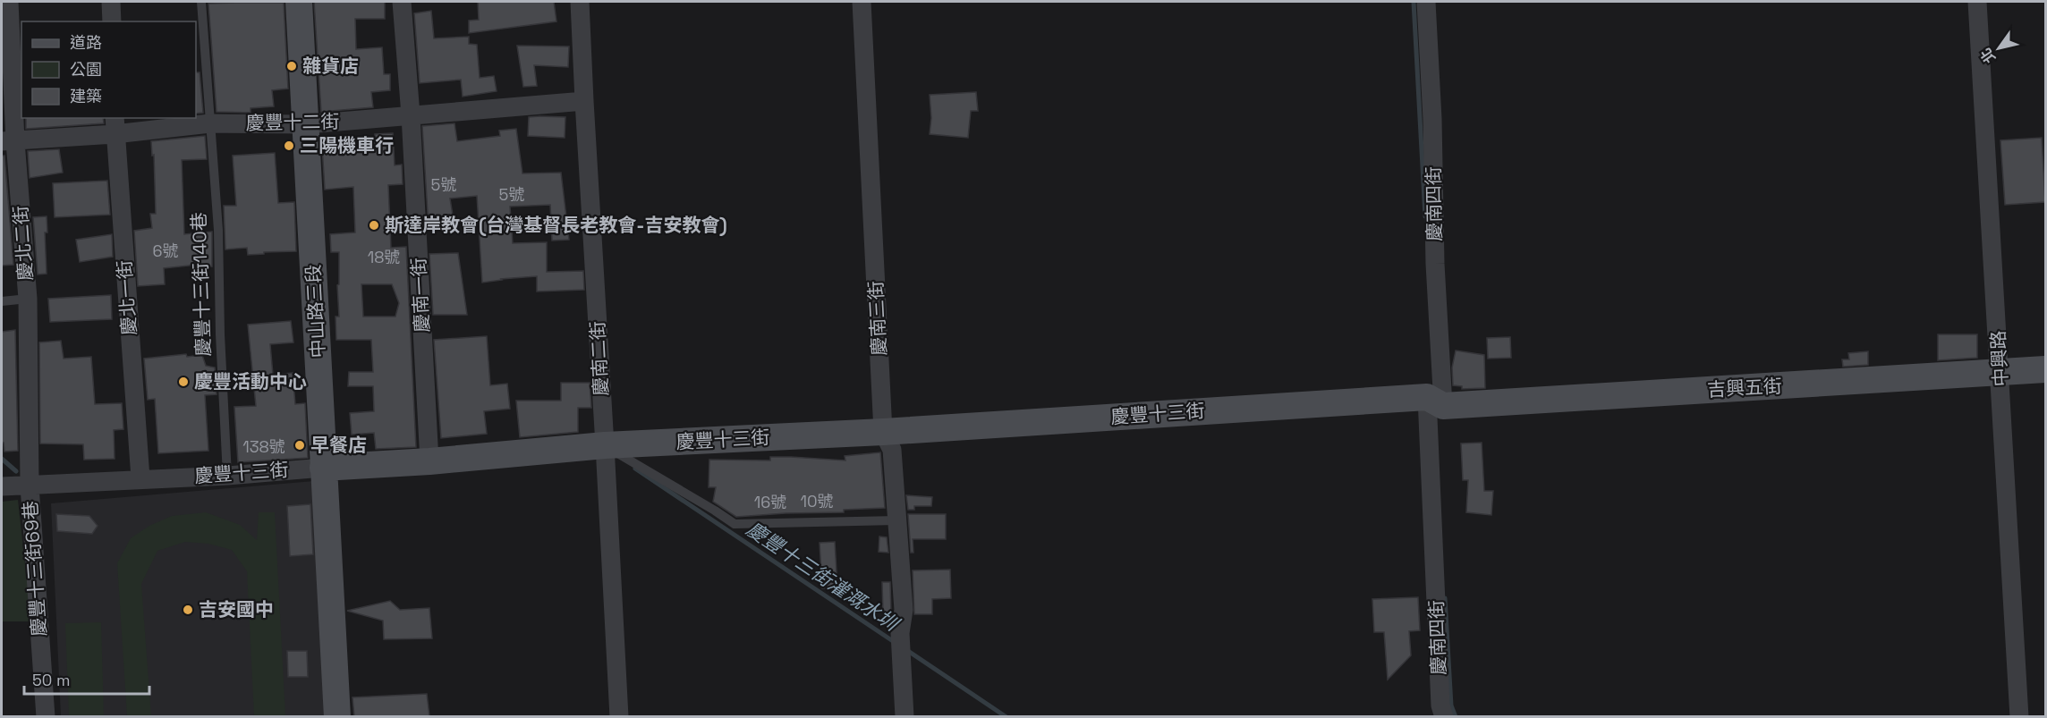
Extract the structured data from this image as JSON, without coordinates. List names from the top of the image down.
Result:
{
  "streets": {
    "street": [
      "慶豐十二街",
      "慶南四街",
      "慶北二街",
      "慶南一街",
      "慶北一街",
      "中山路三段",
      "慶南三街",
      "慶南二街",
      "中興路",
      "吉興五街",
      "慶豐十三街",
      "慶豐十三街69巷"
    ],
    "lane": ["慶豐十三街140巷"]
  },
  "crossings": [
    ["慶豐十二街", "慶北二街"],
    ["慶豐十二街", "慶豐十三街140巷"],
    ["慶豐十二街", "慶南一街"],
    ["慶豐十二街", "慶北一街"],
    ["慶豐十二街", "中山路三段"],
    ["慶豐十二街", "慶南二街"],
    ["慶南四街", "吉興五街"],
    ["慶南四街", "慶豐十三街"],
    ["慶北二街", "慶豐十三街"],
    ["慶北二街", "慶豐十三街69巷"],
    ["慶豐十三街140巷", "慶豐十三街"],
    ["慶南一街", "慶豐十三街"],
    ["慶北一街", "慶豐十三街"],
    ["中山路三段", "慶豐十三街"],
    ["慶南三街", "慶豐十三街"],
    ["慶南二街", "慶豐十三街"],
    ["中興路", "吉興五街"],
    ["吉興五街", "慶豐十三街"],
    ["慶豐十三街", "慶豐十三街69巷"]
  ],
  "water": ["慶豐十三街灌溉水圳"],
  "places": [
    "雜貨店",
    "三陽機車行",
    "斯達岸教會(台灣基督長老教會-吉安教會)",
    "慶豐活動中心",
    "早餐店",
    "吉安國中"
  ],
  "house_numbers": [
    "5號",
    "5號",
    "6號",
    "18號",
    "138號",
    "10號",
    "16號"
  ],
  "legend": ["道路", "公園", "建築"],
  "scale_bar": "50 m",
  "north": "bottom left"
}
